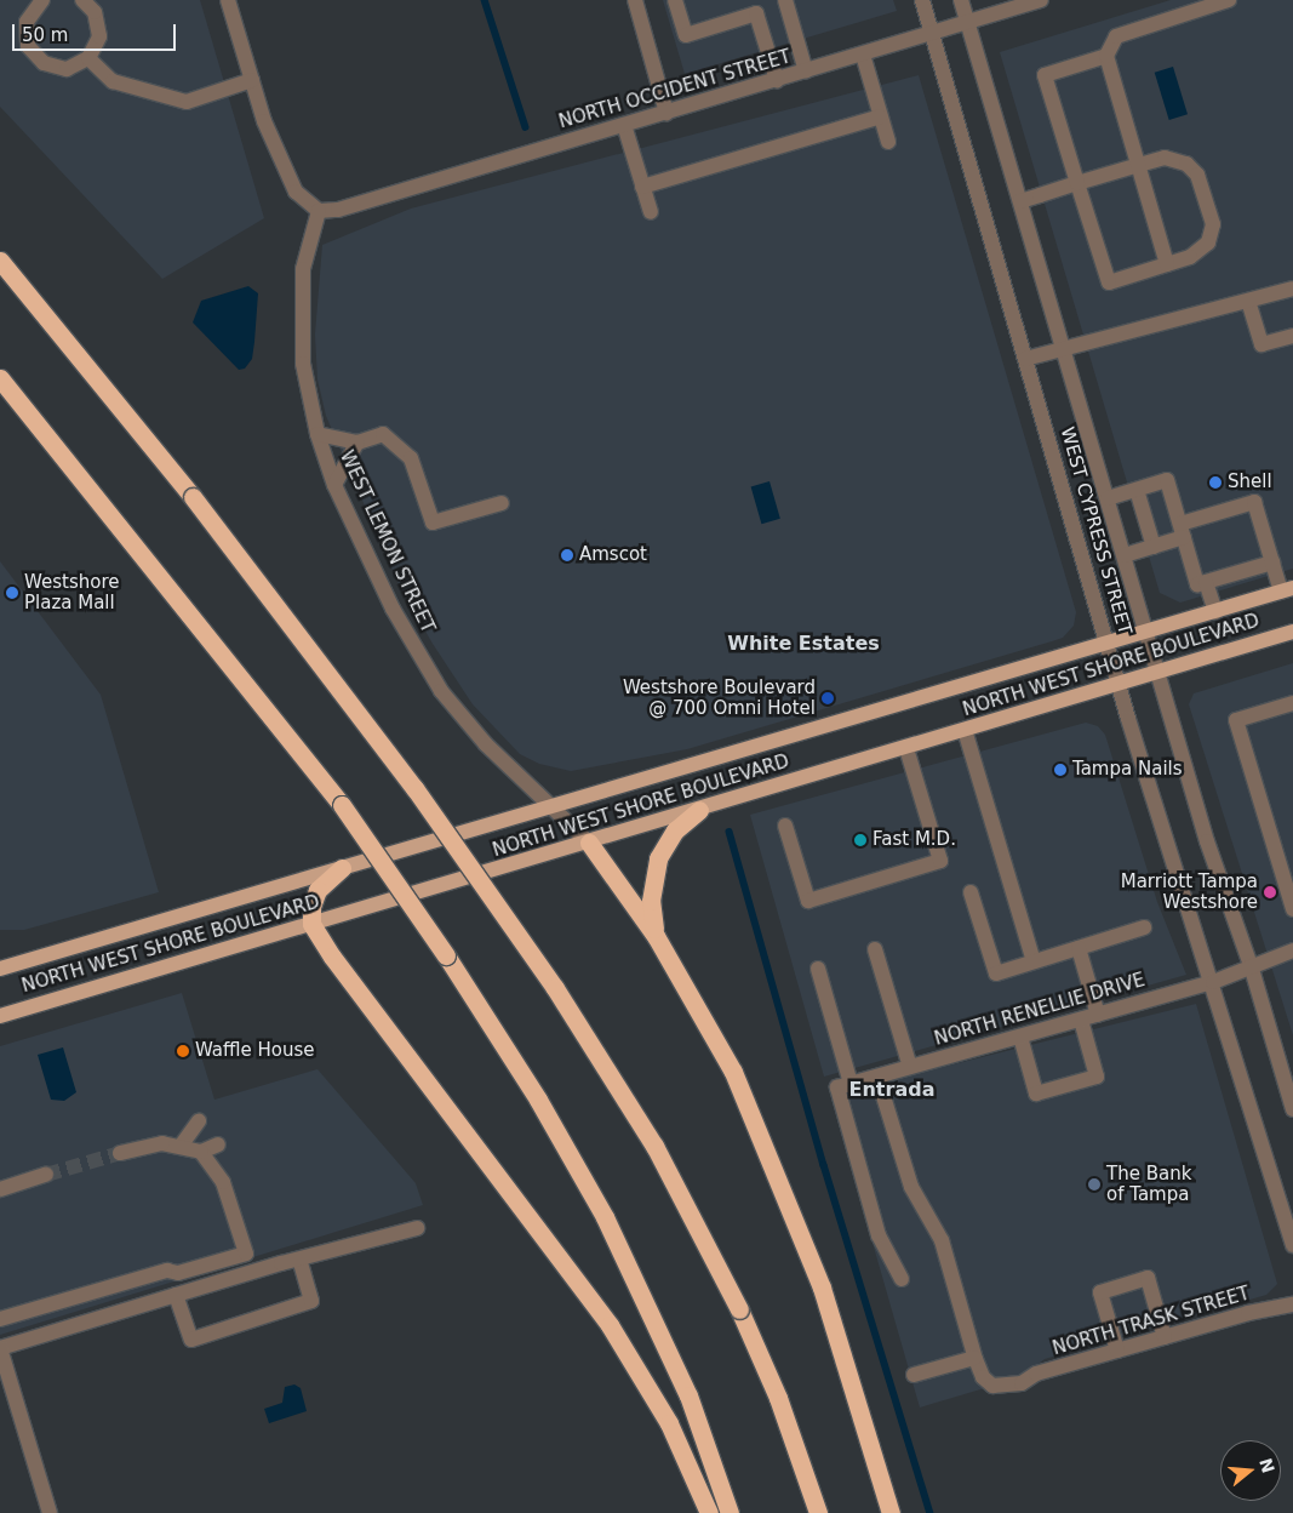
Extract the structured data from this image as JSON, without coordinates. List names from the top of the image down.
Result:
{
  "streets": {
    "main road": ["NORTH WEST SHORE BOULEVARD"],
    "street": [
      "NORTH OCCIDENT STREET",
      "WEST CYPRESS STREET",
      "WEST LEMON STREET",
      "NORTH RENELLIE DRIVE",
      "NORTH TRASK STREET"
    ]
  },
  "crossings": [
    ["NORTH OCCIDENT STREET", "WEST CYPRESS STREET"],
    ["NORTH OCCIDENT STREET", "WEST LEMON STREET"],
    ["WEST CYPRESS STREET", "NORTH WEST SHORE BOULEVARD"],
    ["WEST CYPRESS STREET", "NORTH RENELLIE DRIVE"],
    ["WEST LEMON STREET", "NORTH WEST SHORE BOULEVARD"]
  ],
  "districts": ["White Estates", "Entrada"],
  "places": [
    "Shell",
    "Amscot",
    "Westshore Plaza Mall",
    "Westshore Boulevard @ 700 Omni Hotel",
    "Tampa Nails",
    "Fast M.D.",
    "Marriott Tampa Westshore",
    "Waffle House",
    "The Bank of Tampa"
  ],
  "scale_bar": "50 m",
  "north": "right"
}
